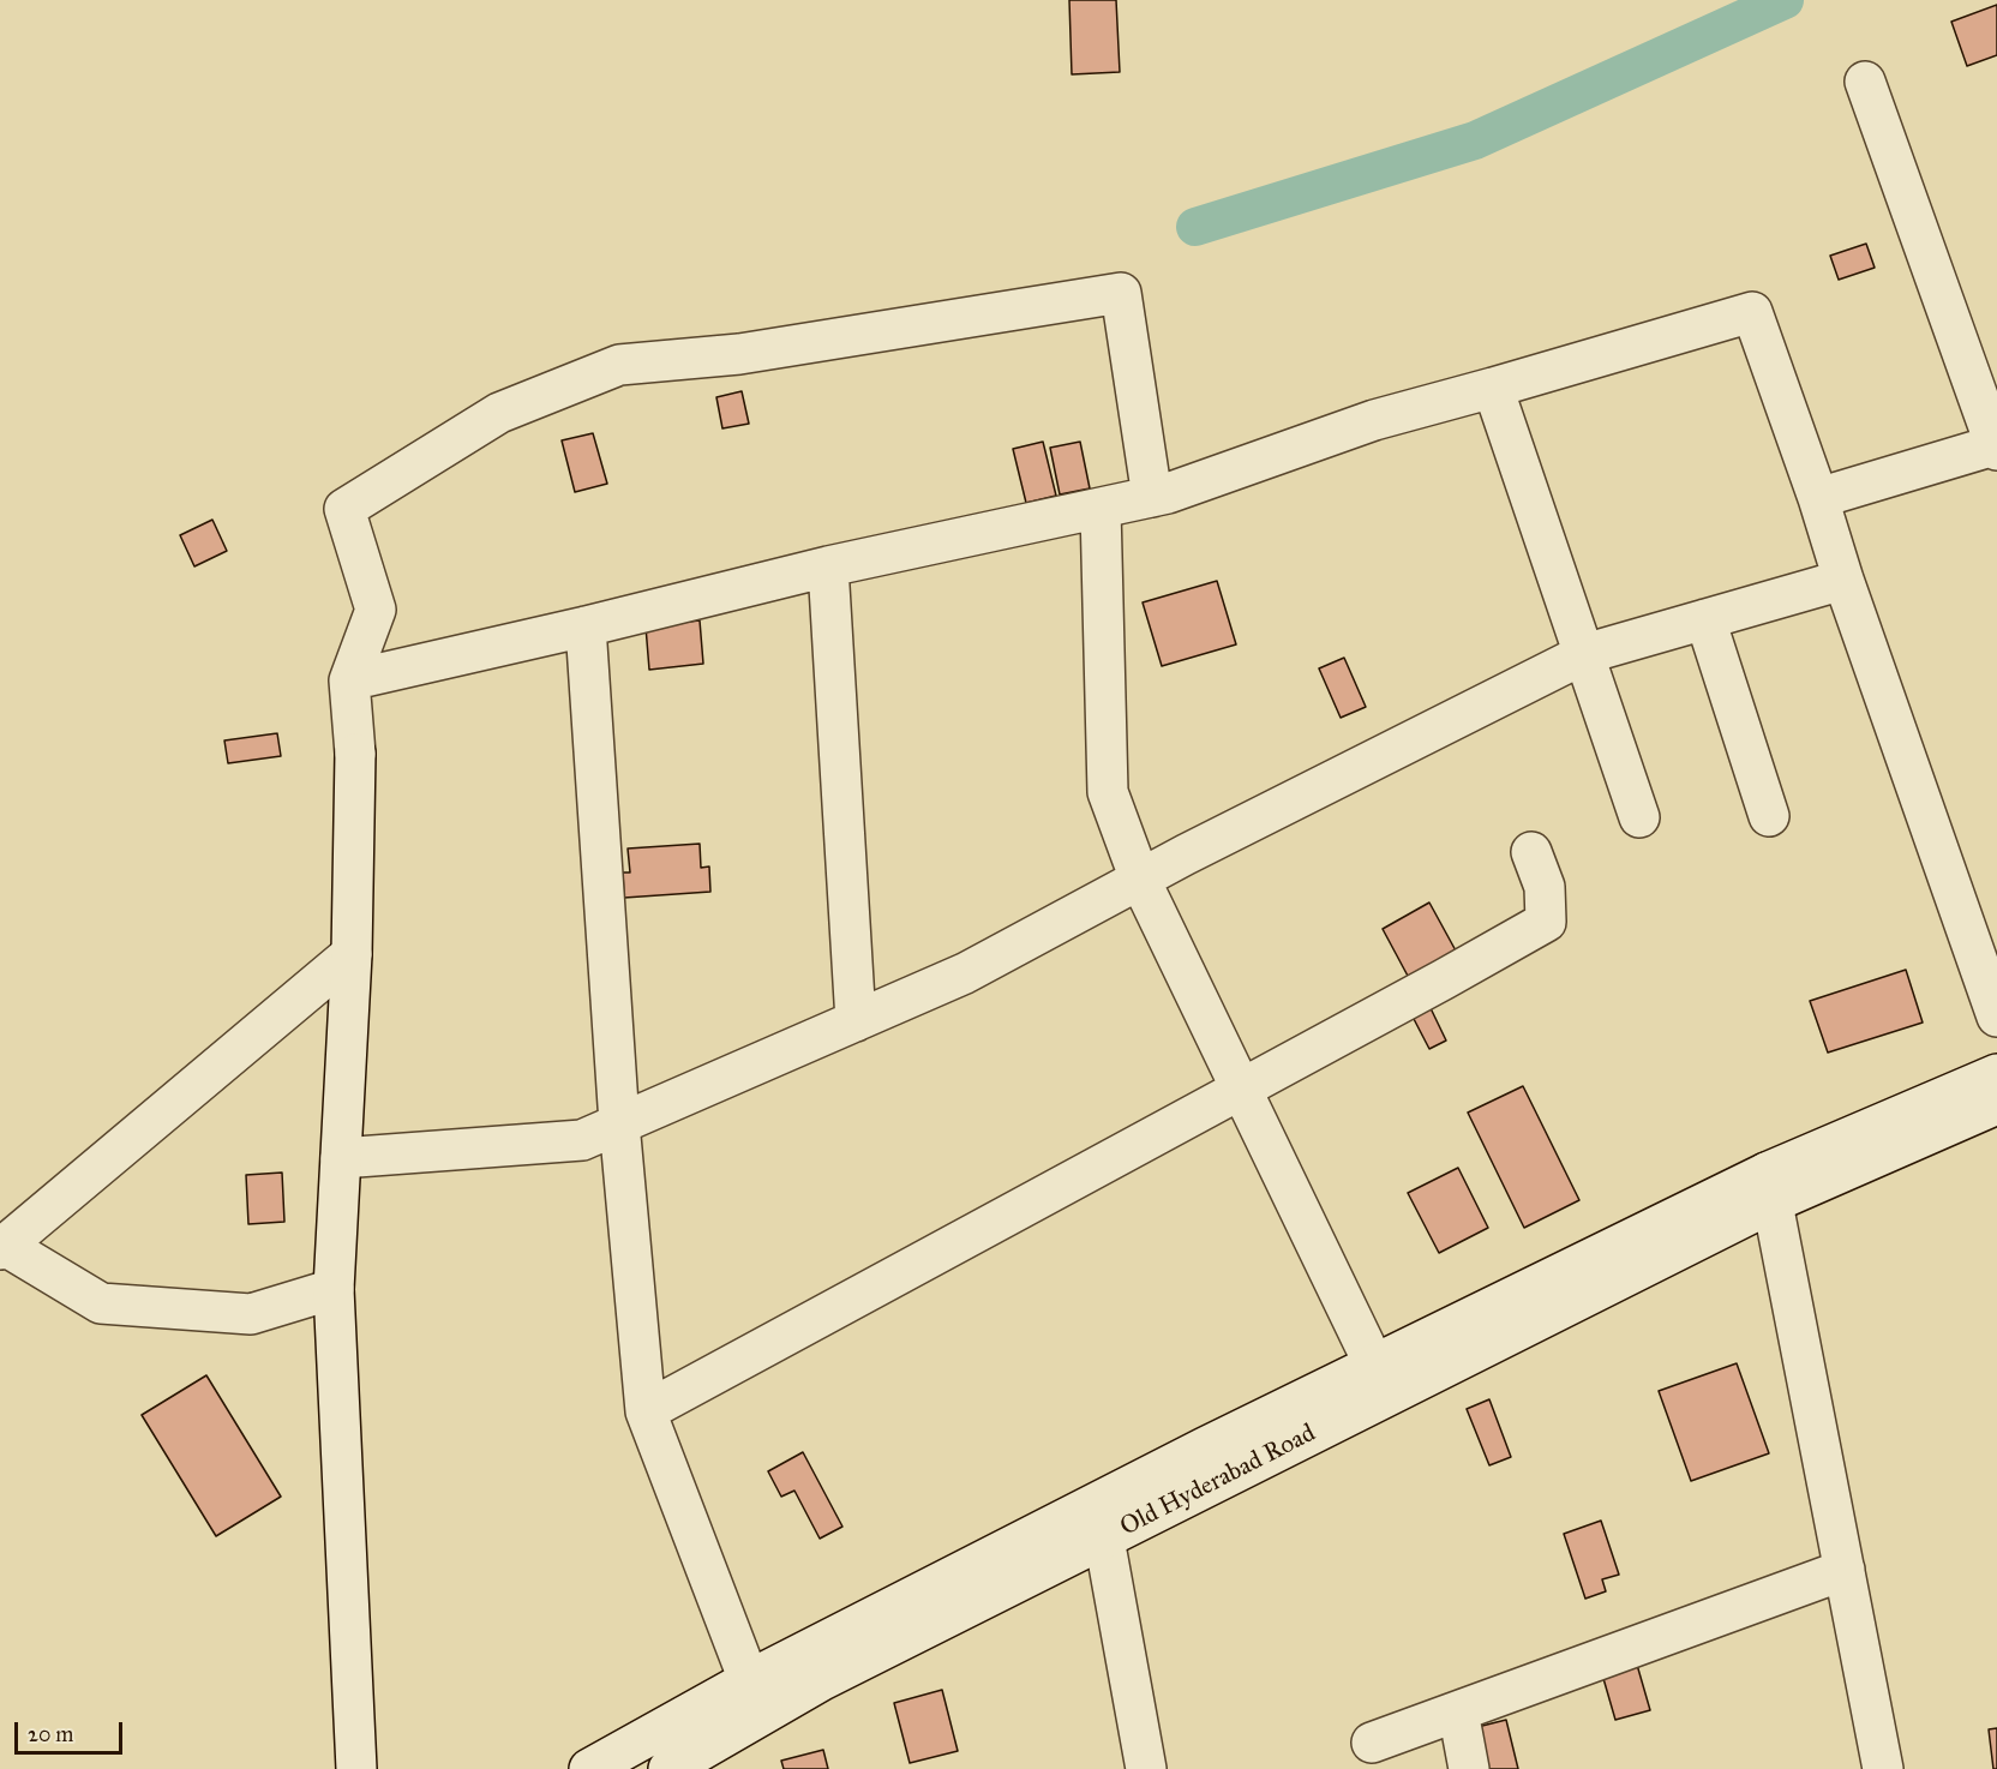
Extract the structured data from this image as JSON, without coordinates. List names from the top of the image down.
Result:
{
  "streets": {
    "street": ["Old Hyderabad Road"]
  },
  "scale_bar": "20 m"
}
